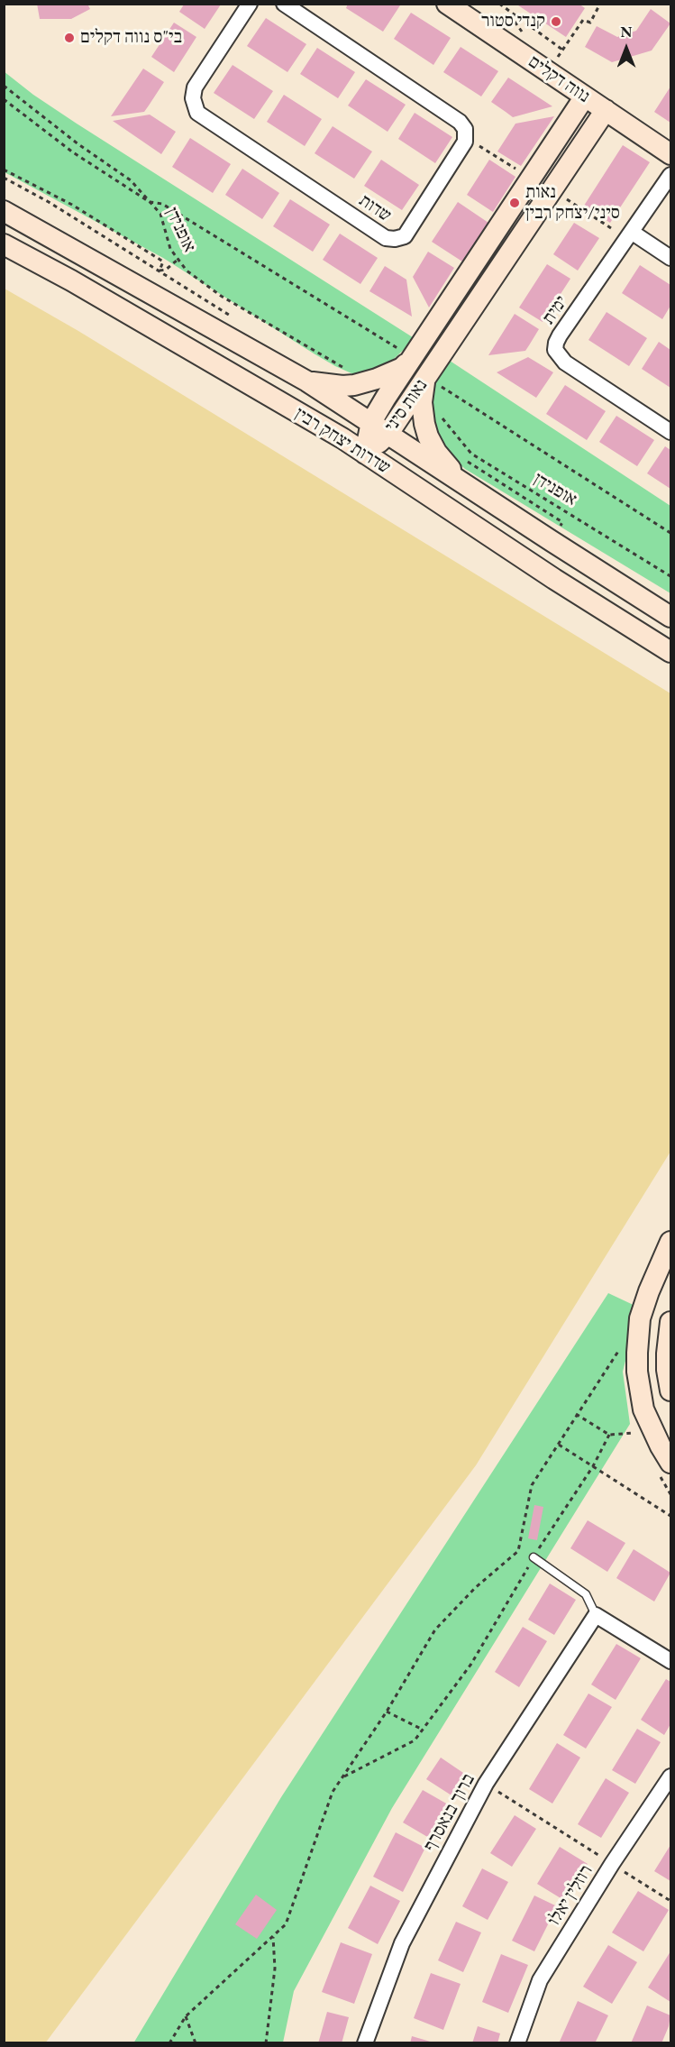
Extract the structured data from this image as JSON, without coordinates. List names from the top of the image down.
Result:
{
  "streets": {
    "main road": ["נווה דקלים", "נאות סיני", "שדרות יצחק רבין"],
    "street": [
      "שדות",
      "ימית",
      "ברוך בנאסרף",
      "רוזלין יאלו"
    ],
    "path": ["אופנידן"]
  },
  "crossings": [
    ["נווה דקלים", "נאות סיני"],
    ["נאות סיני", "שדרות יצחק רבין"]
  ],
  "places": ["קנדי סטור", "בי\"ס נווה דקלים", "נאות סיני/יצחק רבין"],
  "north": "top"
}
